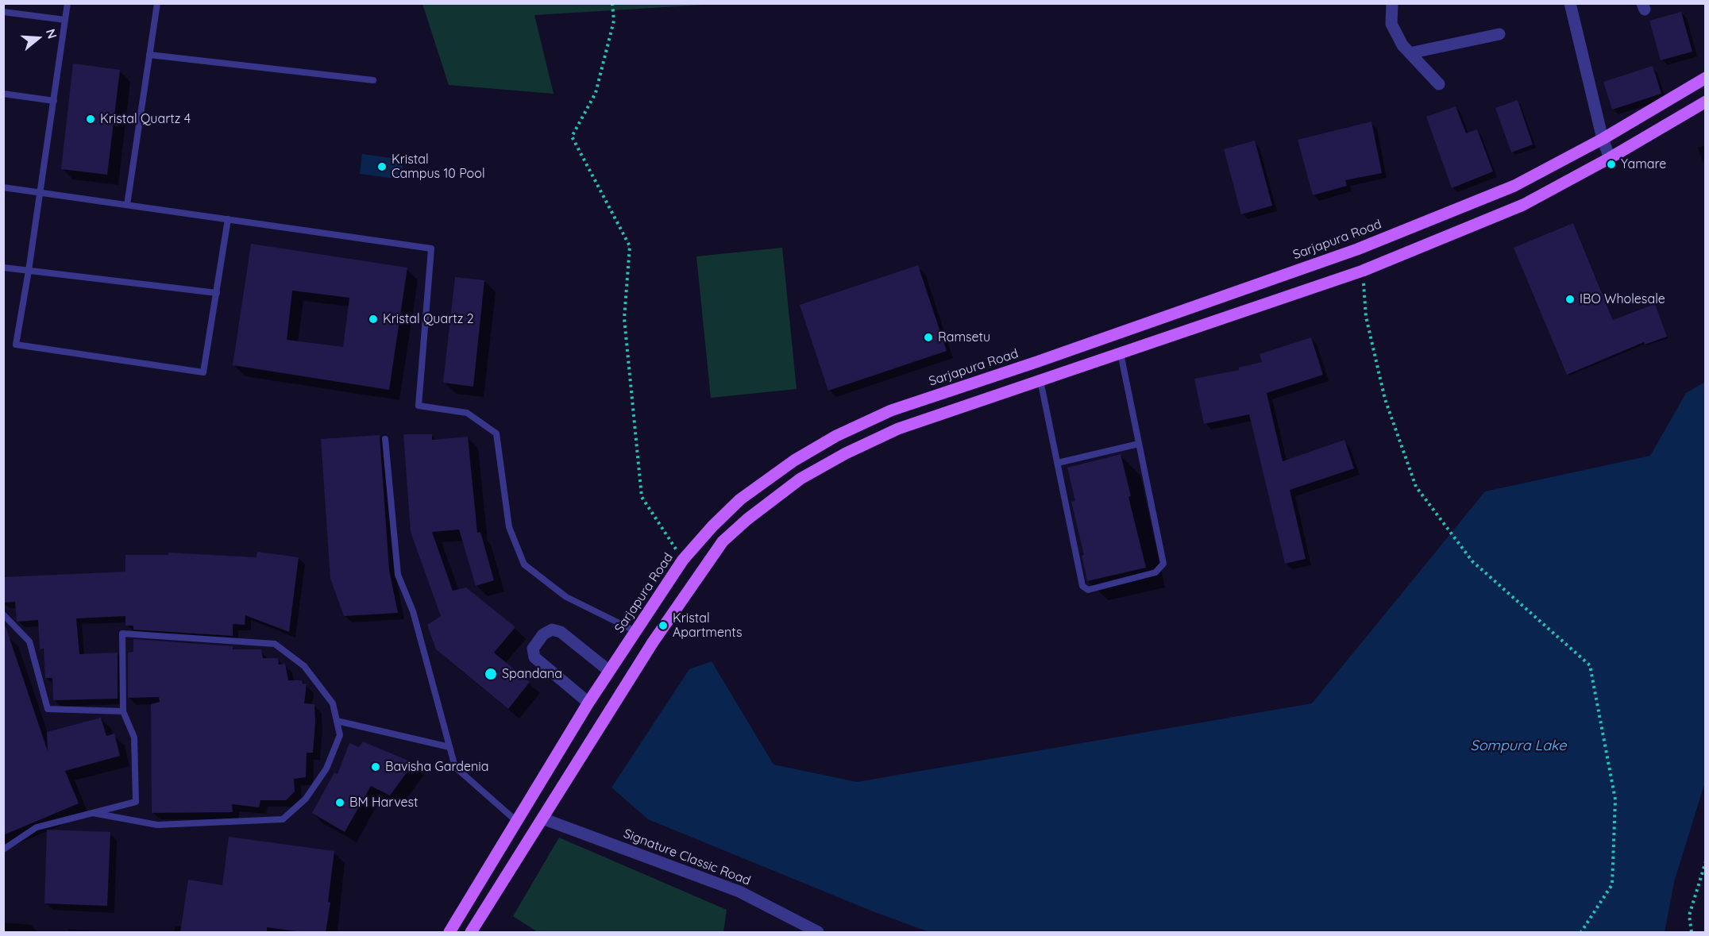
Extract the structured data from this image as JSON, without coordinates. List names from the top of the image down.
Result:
{
  "streets": {
    "main road": ["Sarjapura Road"],
    "street": ["Signature Classic Road"]
  },
  "water": ["Sompura Lake"],
  "places": [
    "Kristal Quartz 4",
    "Yamare",
    "Kristal Campus 10 Pool",
    "IBO Wholesale",
    "Kristal Quartz 2",
    "Ramsetu",
    "Kristal Apartments",
    "Spandana",
    "Bavisha Gardenia",
    "BM Harvest"
  ],
  "north": "right"
}
